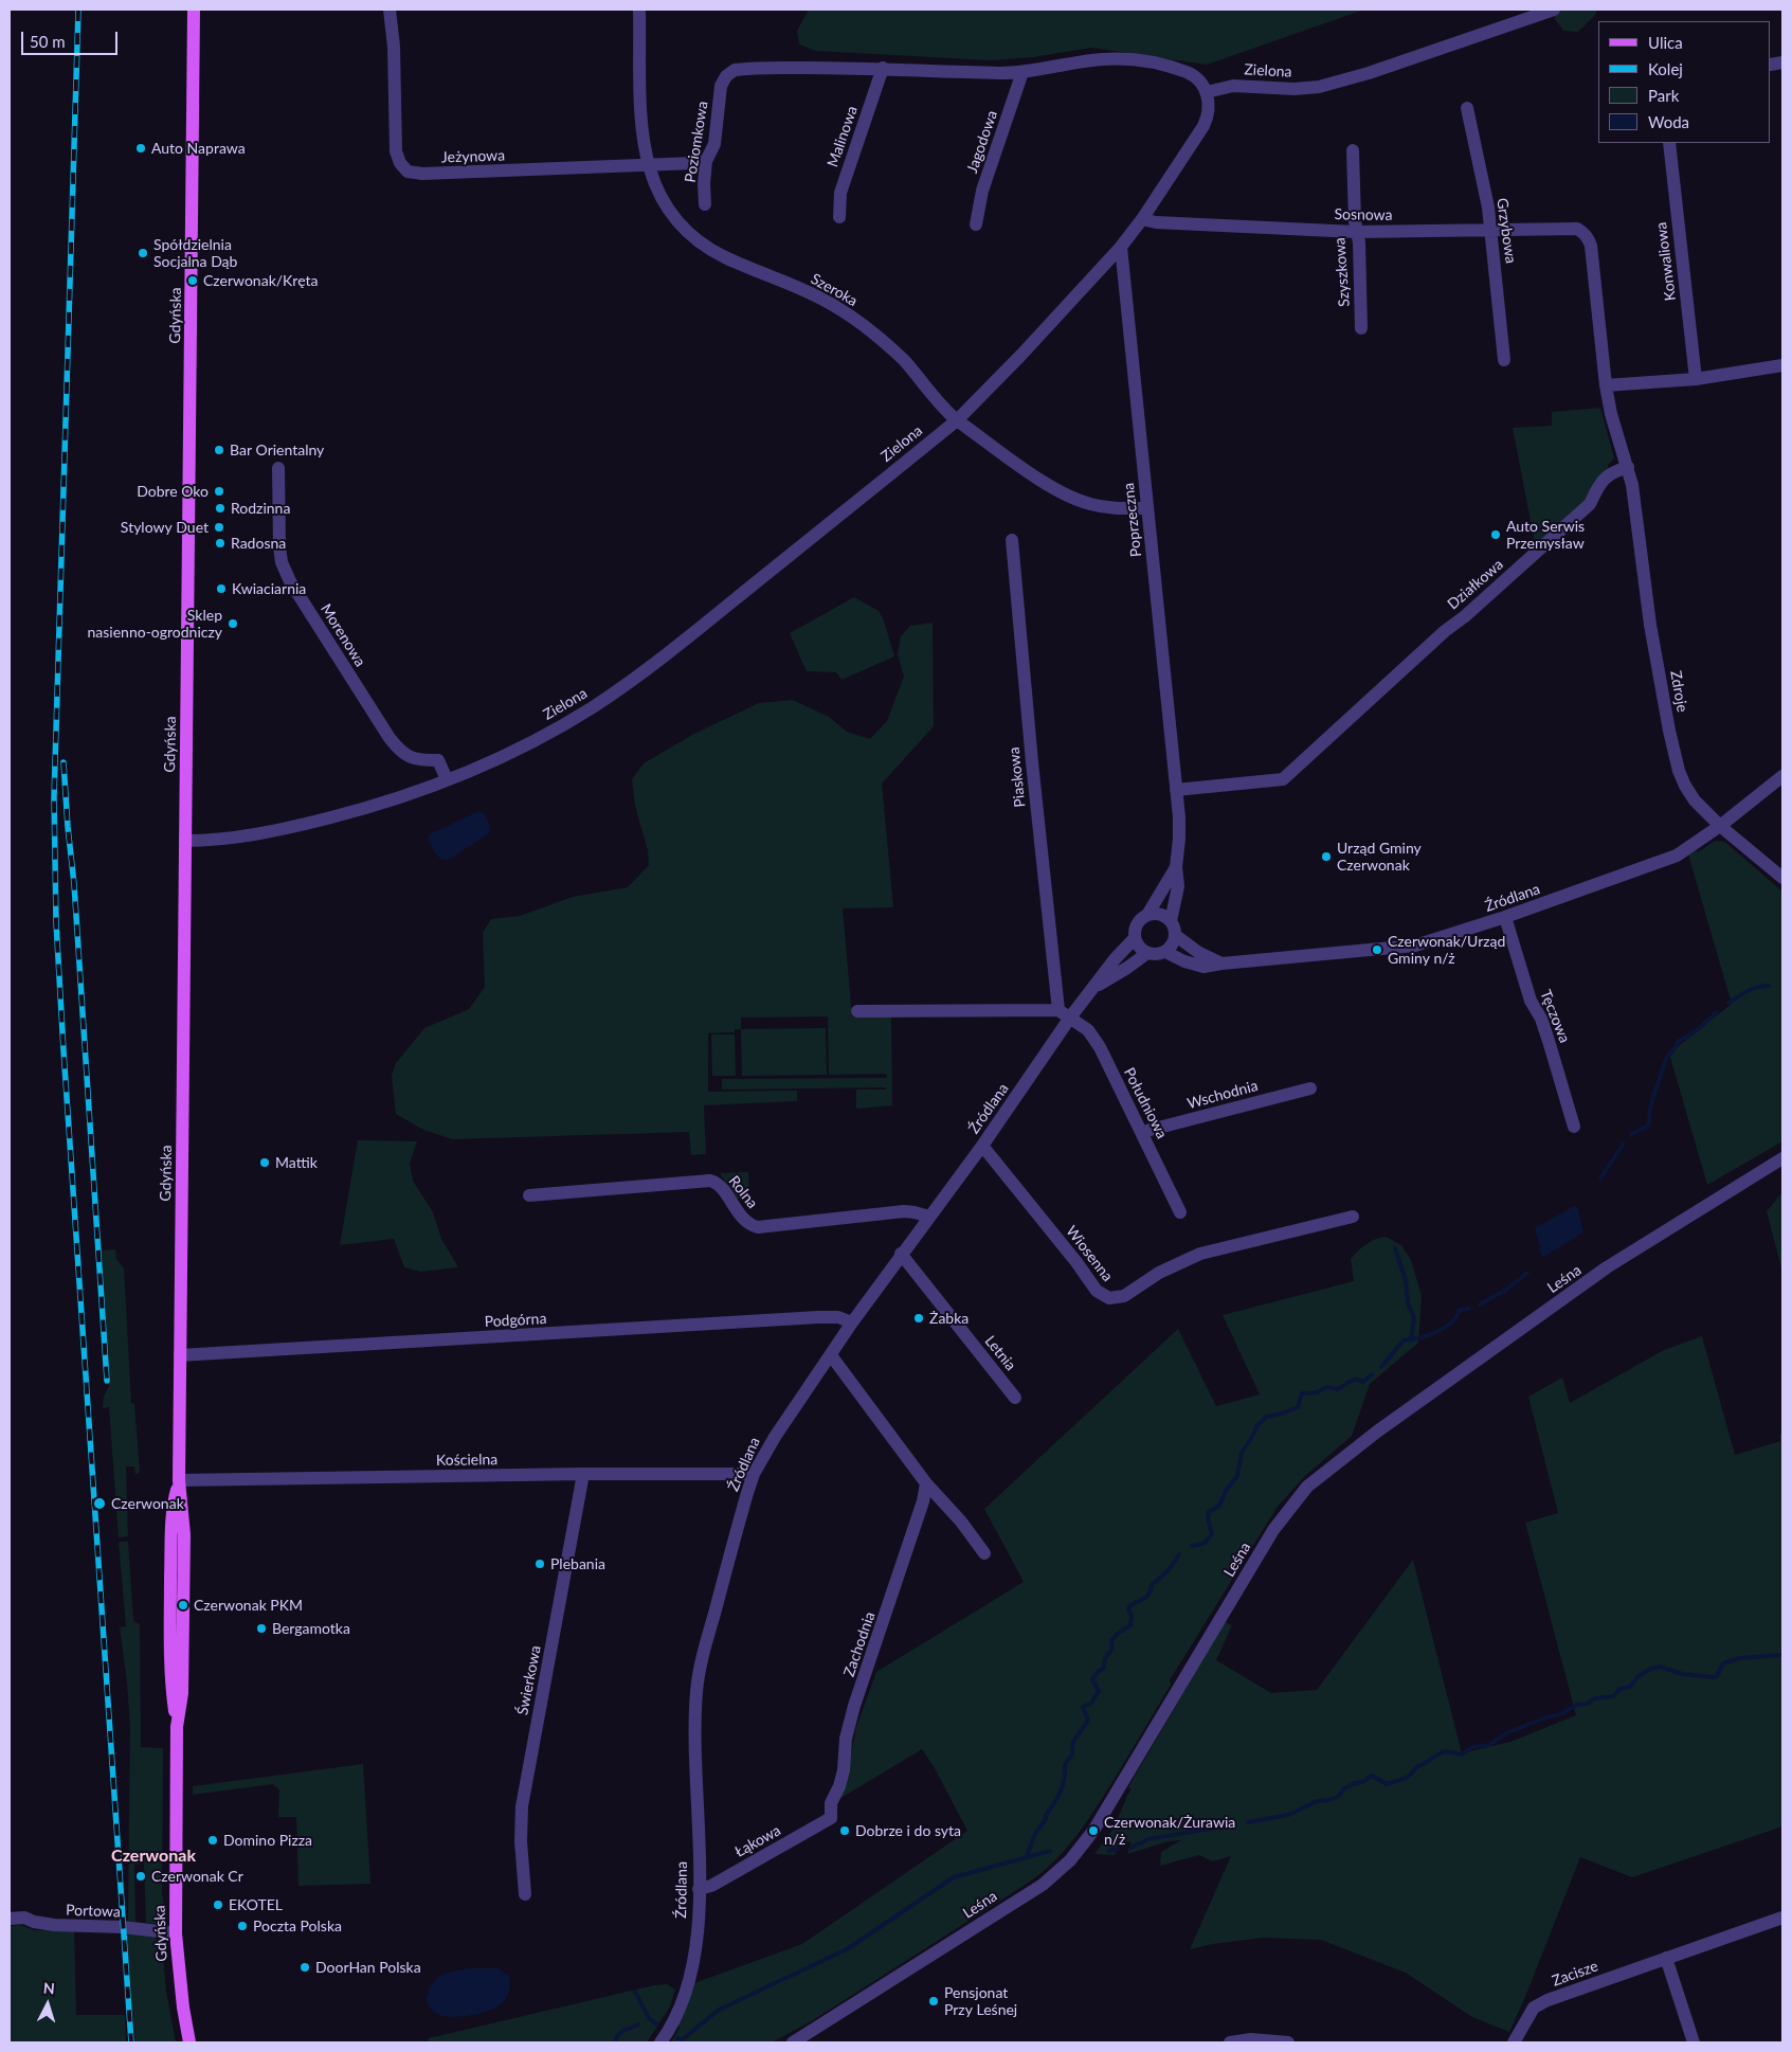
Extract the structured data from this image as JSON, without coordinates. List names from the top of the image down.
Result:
{
  "streets": {
    "main road": ["Gdyńska"],
    "street": [
      "Zielona",
      "Malinowa",
      "Poziomkowa",
      "Jagodowa",
      "Jeżynowa",
      "Sosnowa",
      "Grzybowa",
      "Konwaliowa",
      "Szyszkowa",
      "Szeroka",
      "Poprzeczna",
      "Działkowa",
      "Morenowa",
      "Zdroje",
      "Piaskowa",
      "Źródlana",
      "Tęczowa",
      "Wschodnia",
      "Południowa",
      "Rolna",
      "Wiosenna",
      "Leśna",
      "Podgórna",
      "Letnia",
      "Kościelna",
      "Zachodnia",
      "Świerkowa",
      "Łąkowa",
      "Portowa",
      "Zacisze"
    ]
  },
  "crossings": [
    ["Zielona", "Sosnowa"],
    ["Zielona", "Szeroka"],
    ["Zielona", "Gdyńska"],
    ["Zielona", "Poprzeczna"],
    ["Zielona", "Morenowa"],
    ["Malinowa", "Poziomkowa"],
    ["Poziomkowa", "Jeżynowa"],
    ["Jeżynowa", "Szeroka"],
    ["Sosnowa", "Grzybowa"],
    ["Sosnowa", "Szyszkowa"],
    ["Szeroka", "Poprzeczna"],
    ["Gdyńska", "Podgórna"],
    ["Gdyńska", "Kościelna"],
    ["Gdyńska", "Portowa"],
    ["Poprzeczna", "Działkowa"],
    ["Działkowa", "Zdroje"],
    ["Zdroje", "Źródlana"],
    ["Źródlana", "Tęczowa"],
    ["Źródlana", "Południowa"],
    ["Źródlana", "Rolna"],
    ["Źródlana", "Wiosenna"],
    ["Źródlana", "Podgórna"],
    ["Źródlana", "Letnia"],
    ["Źródlana", "Kościelna"],
    ["Źródlana", "Łąkowa"],
    ["Wschodnia", "Południowa"],
    ["Kościelna", "Świerkowa"],
    ["Zachodnia", "Łąkowa"]
  ],
  "districts": ["Czerwonak"],
  "places": [
    "Auto Naprawa",
    "Spółdzielnia Socjalna Dąb",
    "Czerwonak/Kręta",
    "Bar Orientalny",
    "Dobre Oko",
    "Rodzinna",
    "Stylowy Duet",
    "Auto Serwis Przemysław",
    "Radosna",
    "Kwiaciarnia",
    "Sklep nasienno-ogrodniczy",
    "Urząd Gminy Czerwonak",
    "Czerwonak/Urząd Gminy n/ż",
    "Mattik",
    "Żabka",
    "Czerwonak",
    "Plebania",
    "Czerwonak PKM",
    "Bergamotka",
    "Dobrze i do syta",
    "Czerwonak/Żurawia n/ż",
    "Domino Pizza",
    "Czerwonak Cr",
    "EKOTEL",
    "Poczta Polska",
    "DoorHan Polska",
    "Pensjonat Przy Leśnej"
  ],
  "legend": [
    "Ulica",
    "Kolej",
    "Park",
    "Woda"
  ],
  "scale_bar": "50 m",
  "north": "top"
}
